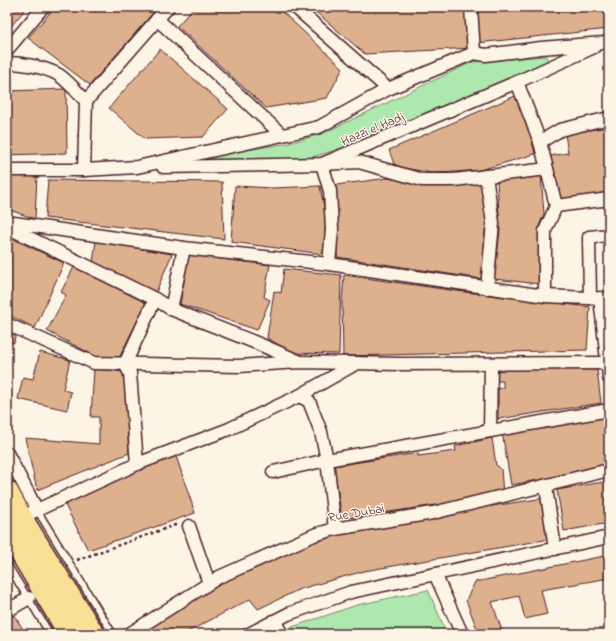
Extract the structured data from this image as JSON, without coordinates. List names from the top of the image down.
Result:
{
  "streets": {
    "street": ["Hazzi el Hadj", "Rue Dubai"]
  }
}
